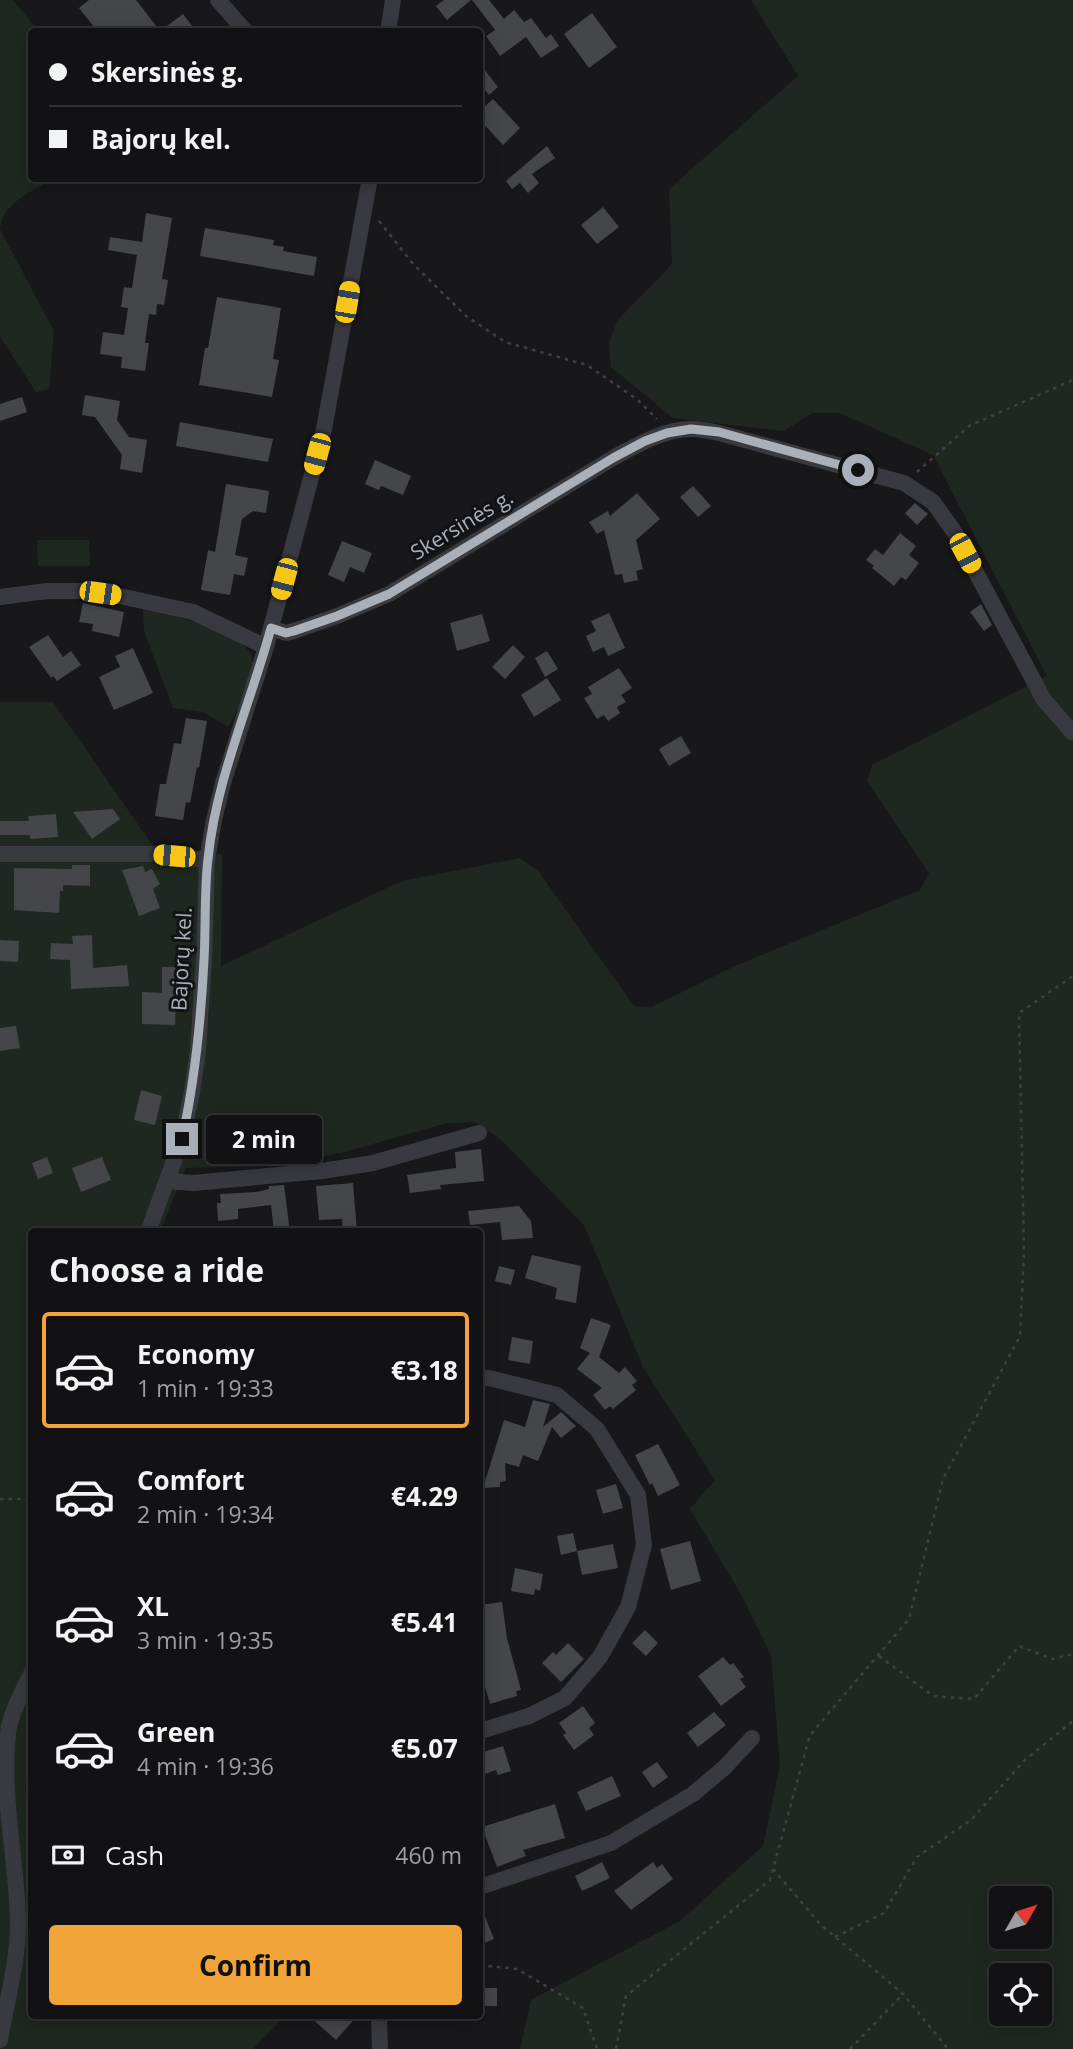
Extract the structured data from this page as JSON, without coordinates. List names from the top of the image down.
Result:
{
  "streets": {
    "street": ["Skersinės g.", "Bajorų kel."]
  },
  "crossings": [
    ["Skersinės g.", "Bajorų kel."]
  ],
  "north": "top right",
  "page": {
    "banner": ["Skersinės g.", "Bajorų kel."],
    "bubble": "2 min",
    "heading": "Choose a ride",
    "list": [
      {
        "name": "Economy",
        "note": "1 min · 19:33",
        "value": "€3.18"
      },
      {
        "name": "Comfort",
        "note": "2 min · 19:34",
        "value": "€4.29"
      },
      {
        "name": "XL",
        "note": "3 min · 19:35",
        "value": "€5.41"
      },
      {
        "name": "Green",
        "note": "4 min · 19:36",
        "value": "€5.07"
      }
    ],
    "pay": ["Cash", "460 m"],
    "buttons": "Confirm"
  }
}
